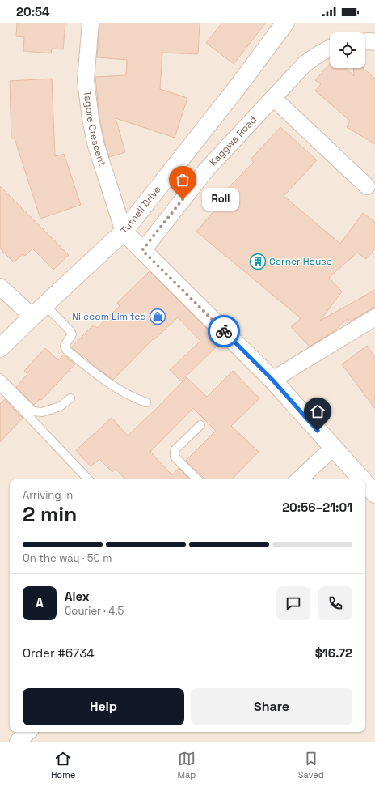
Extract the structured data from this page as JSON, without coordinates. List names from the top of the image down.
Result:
{
  "streets": {
    "street": ["Tagore Crescent", "Kaggwa Road", "Tufnell Drive"]
  },
  "crossings": [
    ["Tagore Crescent", "Tufnell Drive"]
  ],
  "places": {
    "other": ["Roll"],
    "building": ["Corner House"],
    "shop": ["Nilecom Limited"]
  },
  "page": {
    "status": "20:54",
    "bubble": "Roll",
    "heading": ["2 min", "Arriving in", "20:56–21:01"],
    "panel": [
      "Alex",
      "Courier · 4.5",
      "Order #6734",
      "$16.72"
    ],
    "bar": "On the way · 50 m",
    "round": "A",
    "buttons": ["Help", "Share"],
    "tabs": ["Home", "Map", "Saved"]
  }
}
